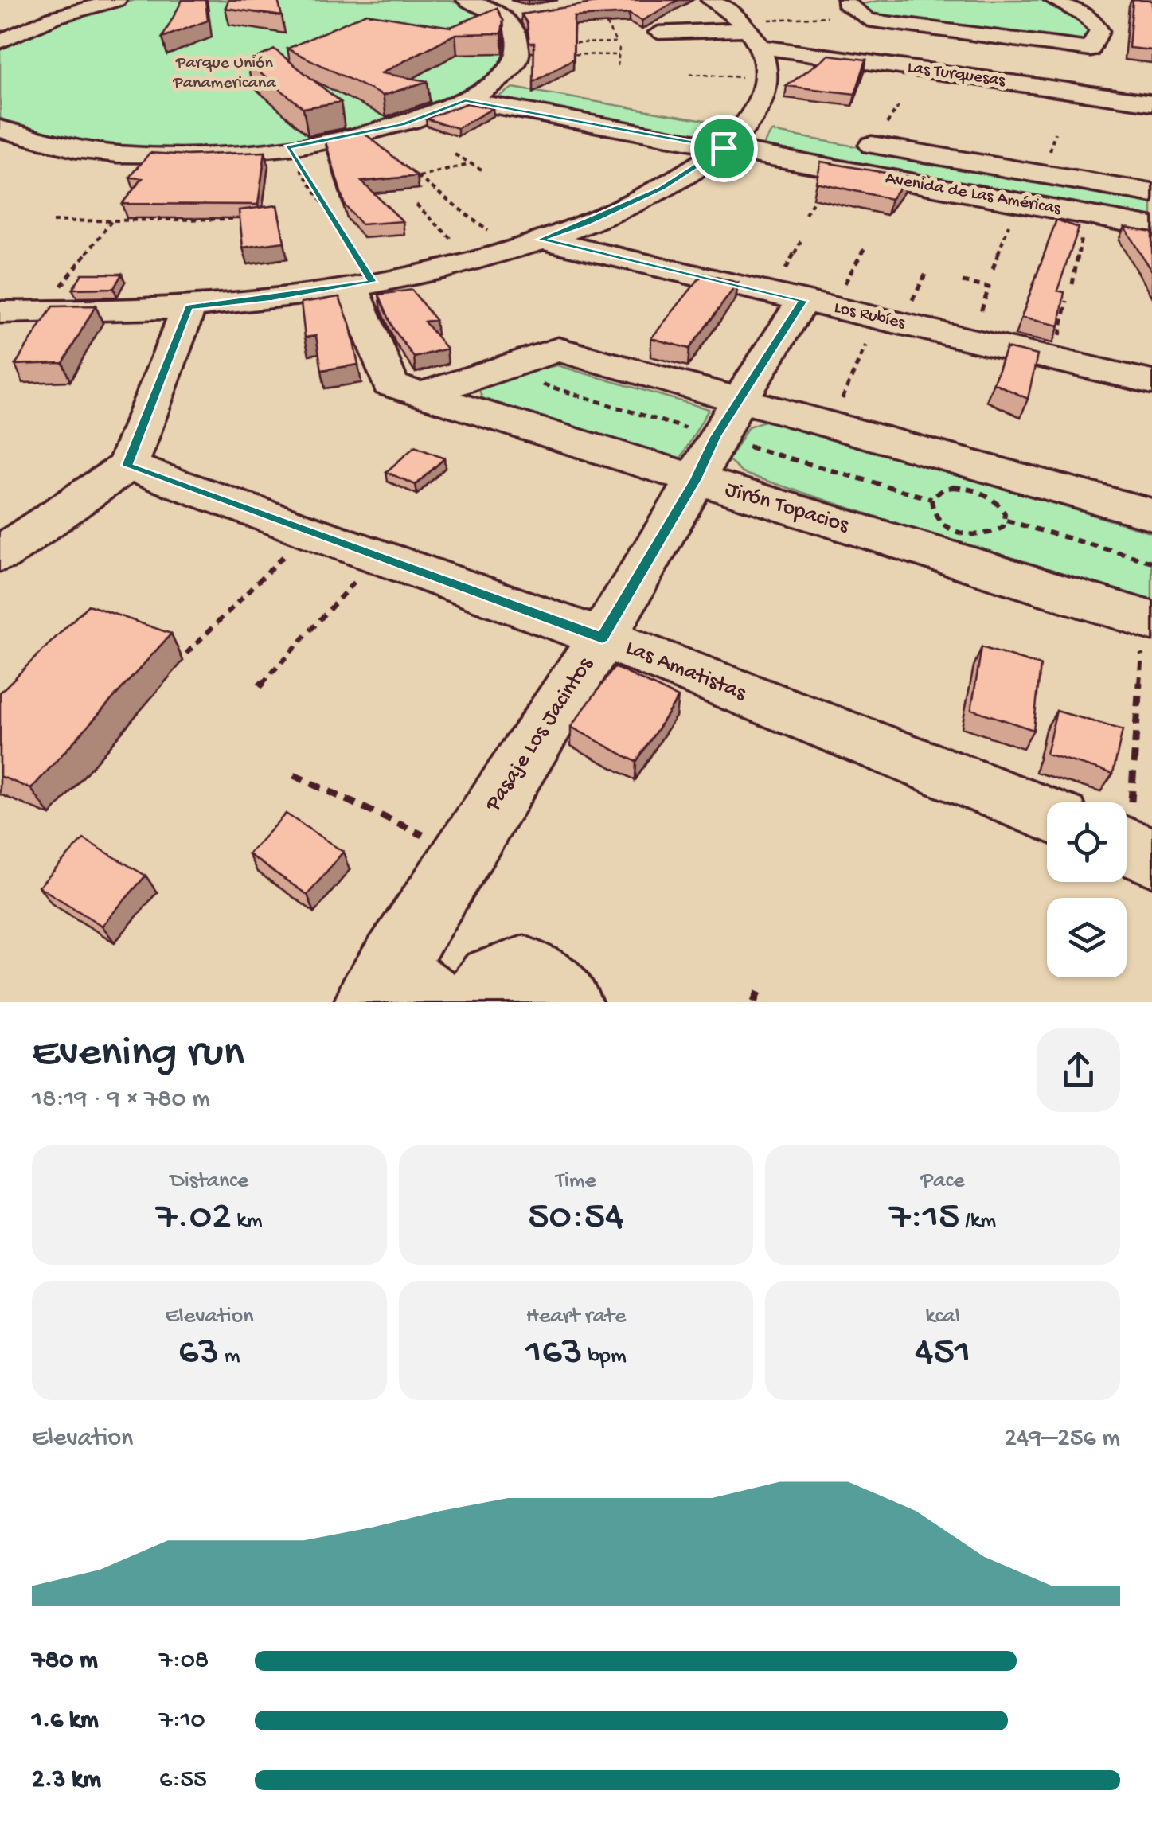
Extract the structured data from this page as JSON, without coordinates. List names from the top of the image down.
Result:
{
  "streets": {
    "street": [
      "Las Turquesas",
      "Avenida de Las Américas",
      "Los Rubíes",
      "Jirón Topacios",
      "Las Amatistas",
      "Pasaje Los Jacintos"
    ]
  },
  "crossings": [
    ["Los Rubíes", "Pasaje Los Jacintos"],
    ["Jirón Topacios", "Pasaje Los Jacintos"],
    ["Las Amatistas", "Pasaje Los Jacintos"]
  ],
  "parks": ["Parque Unión Panamericana"],
  "page": {
    "heading": ["Evening run", "18:19 · 9 × 780 m"],
    "stats": [
      ["Distance", "7.02 km"],
      ["Time", "50:54"],
      ["Pace", "7:15 /km"],
      ["Elevation", "63 m"],
      ["Heart rate", "163 bpm"],
      ["kcal", "451"]
    ],
    "chart": ["Elevation", "249–256 m"],
    "list": [
      {
        "name": "780 m",
        "note": "7:08"
      },
      {
        "name": "1.6 km",
        "note": "7:10"
      },
      {
        "name": "2.3 km",
        "note": "6:55"
      }
    ]
  }
}
